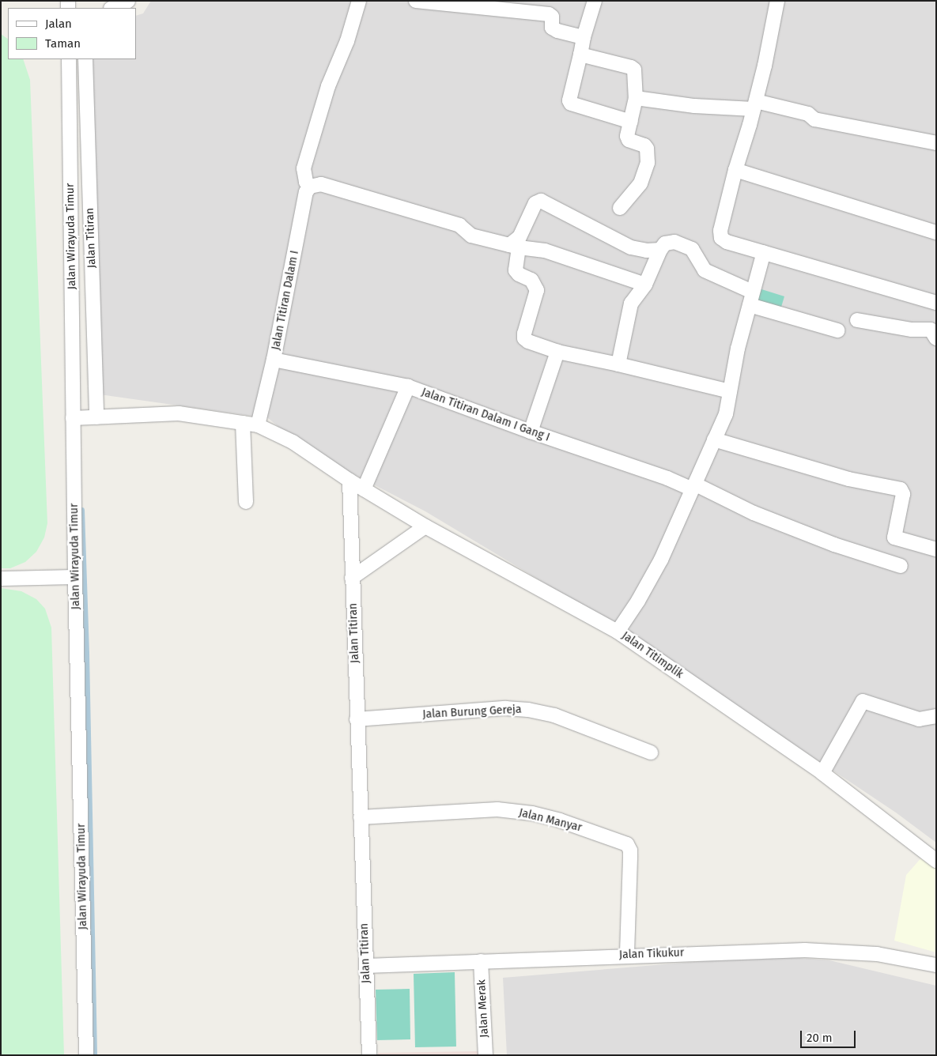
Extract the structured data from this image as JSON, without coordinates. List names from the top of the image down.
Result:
{
  "streets": {
    "street": [
      "Jalan Wirayuda Timur",
      "Jalan Titiran",
      "Jalan Titiran Dalam I",
      "Jalan Titiran Dalam I Gang I",
      "Jalan Titimplik",
      "Jalan Burung Gereja",
      "Jalan Manyar",
      "Jalan Tikukur",
      "Jalan Merak"
    ]
  },
  "crossings": [
    ["Jalan Titiran", "Jalan Titimplik"],
    ["Jalan Titiran", "Jalan Burung Gereja"],
    ["Jalan Titiran", "Jalan Manyar"],
    ["Jalan Titiran", "Jalan Tikukur"],
    ["Jalan Titiran Dalam I", "Jalan Titiran Dalam I Gang I"],
    ["Jalan Manyar", "Jalan Tikukur"],
    ["Jalan Tikukur", "Jalan Merak"]
  ],
  "legend": ["Jalan", "Taman"],
  "scale_bar": "20 m"
}
